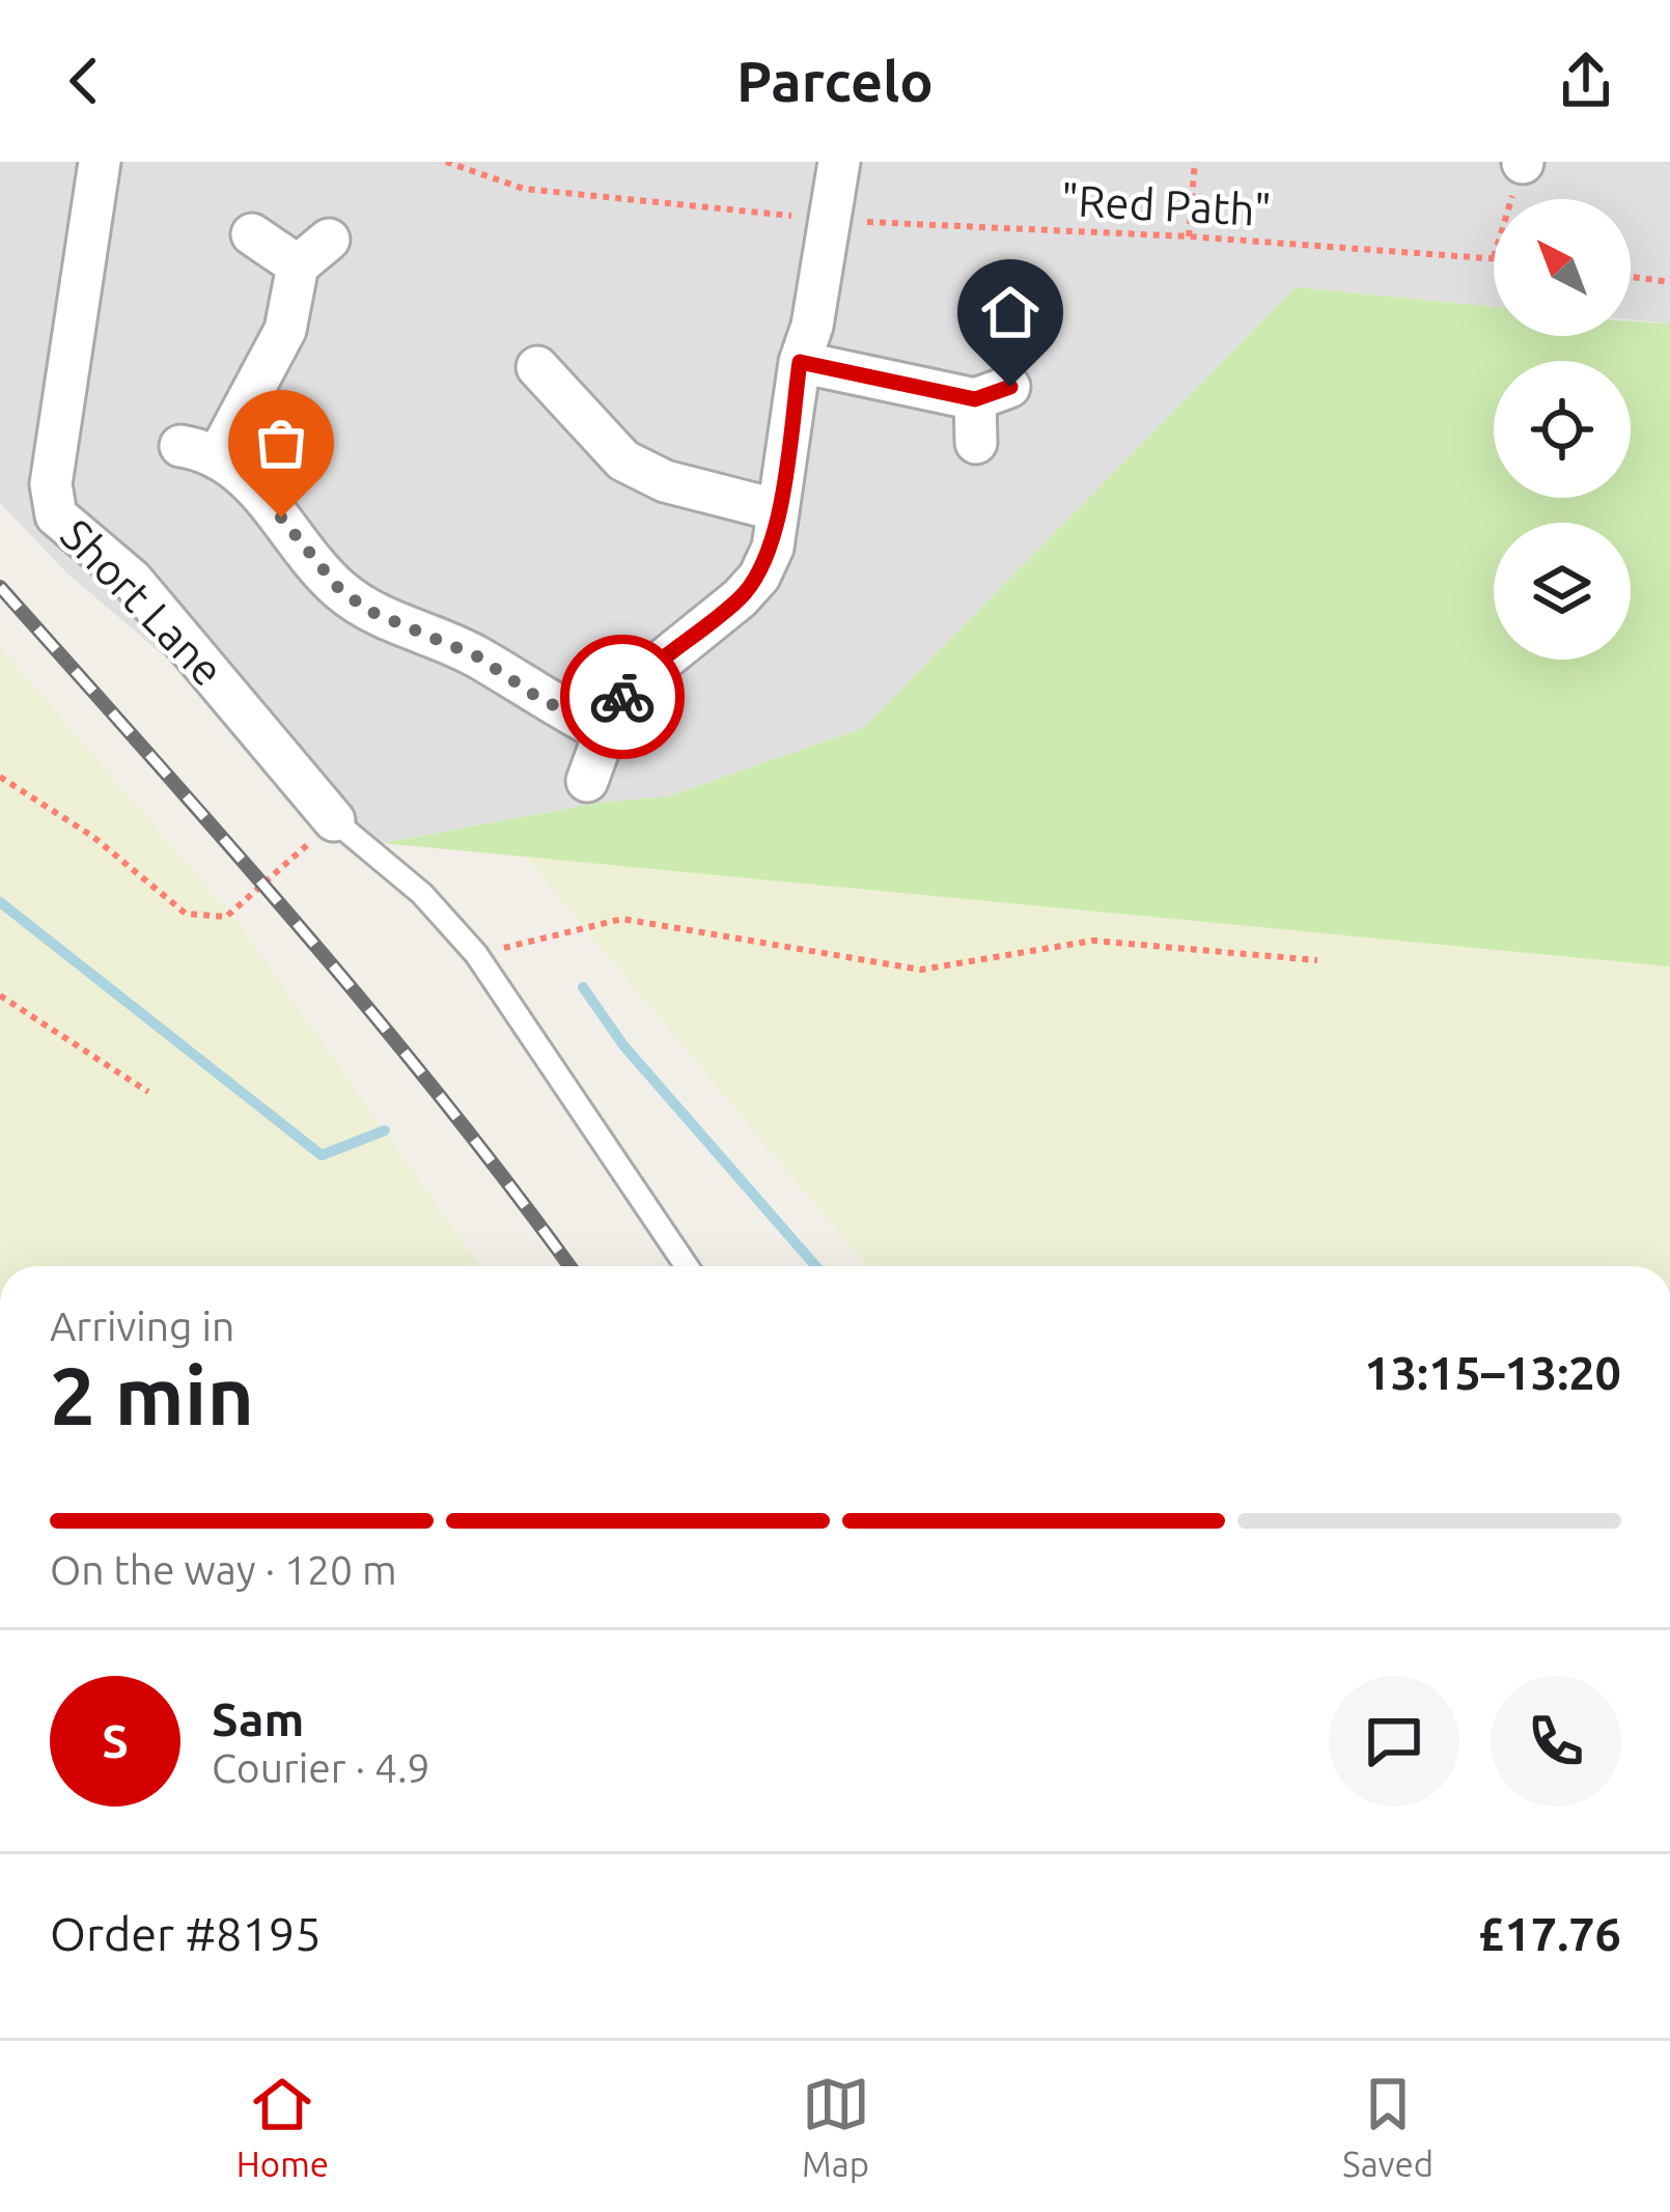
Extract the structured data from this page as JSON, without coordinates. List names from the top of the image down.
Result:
{
  "streets": {
    "street": ["Short Lane"],
    "path": ["\"Red Path\""]
  },
  "north": "top left",
  "page": {
    "header": "Parcelo",
    "heading": ["2 min", "Arriving in", "13:15–13:20"],
    "panel": [
      "Sam",
      "Courier · 4.9",
      "Order #8195",
      "£17.76"
    ],
    "bar": "On the way · 120 m",
    "round": "S",
    "tabs": ["Home", "Map", "Saved"]
  }
}
